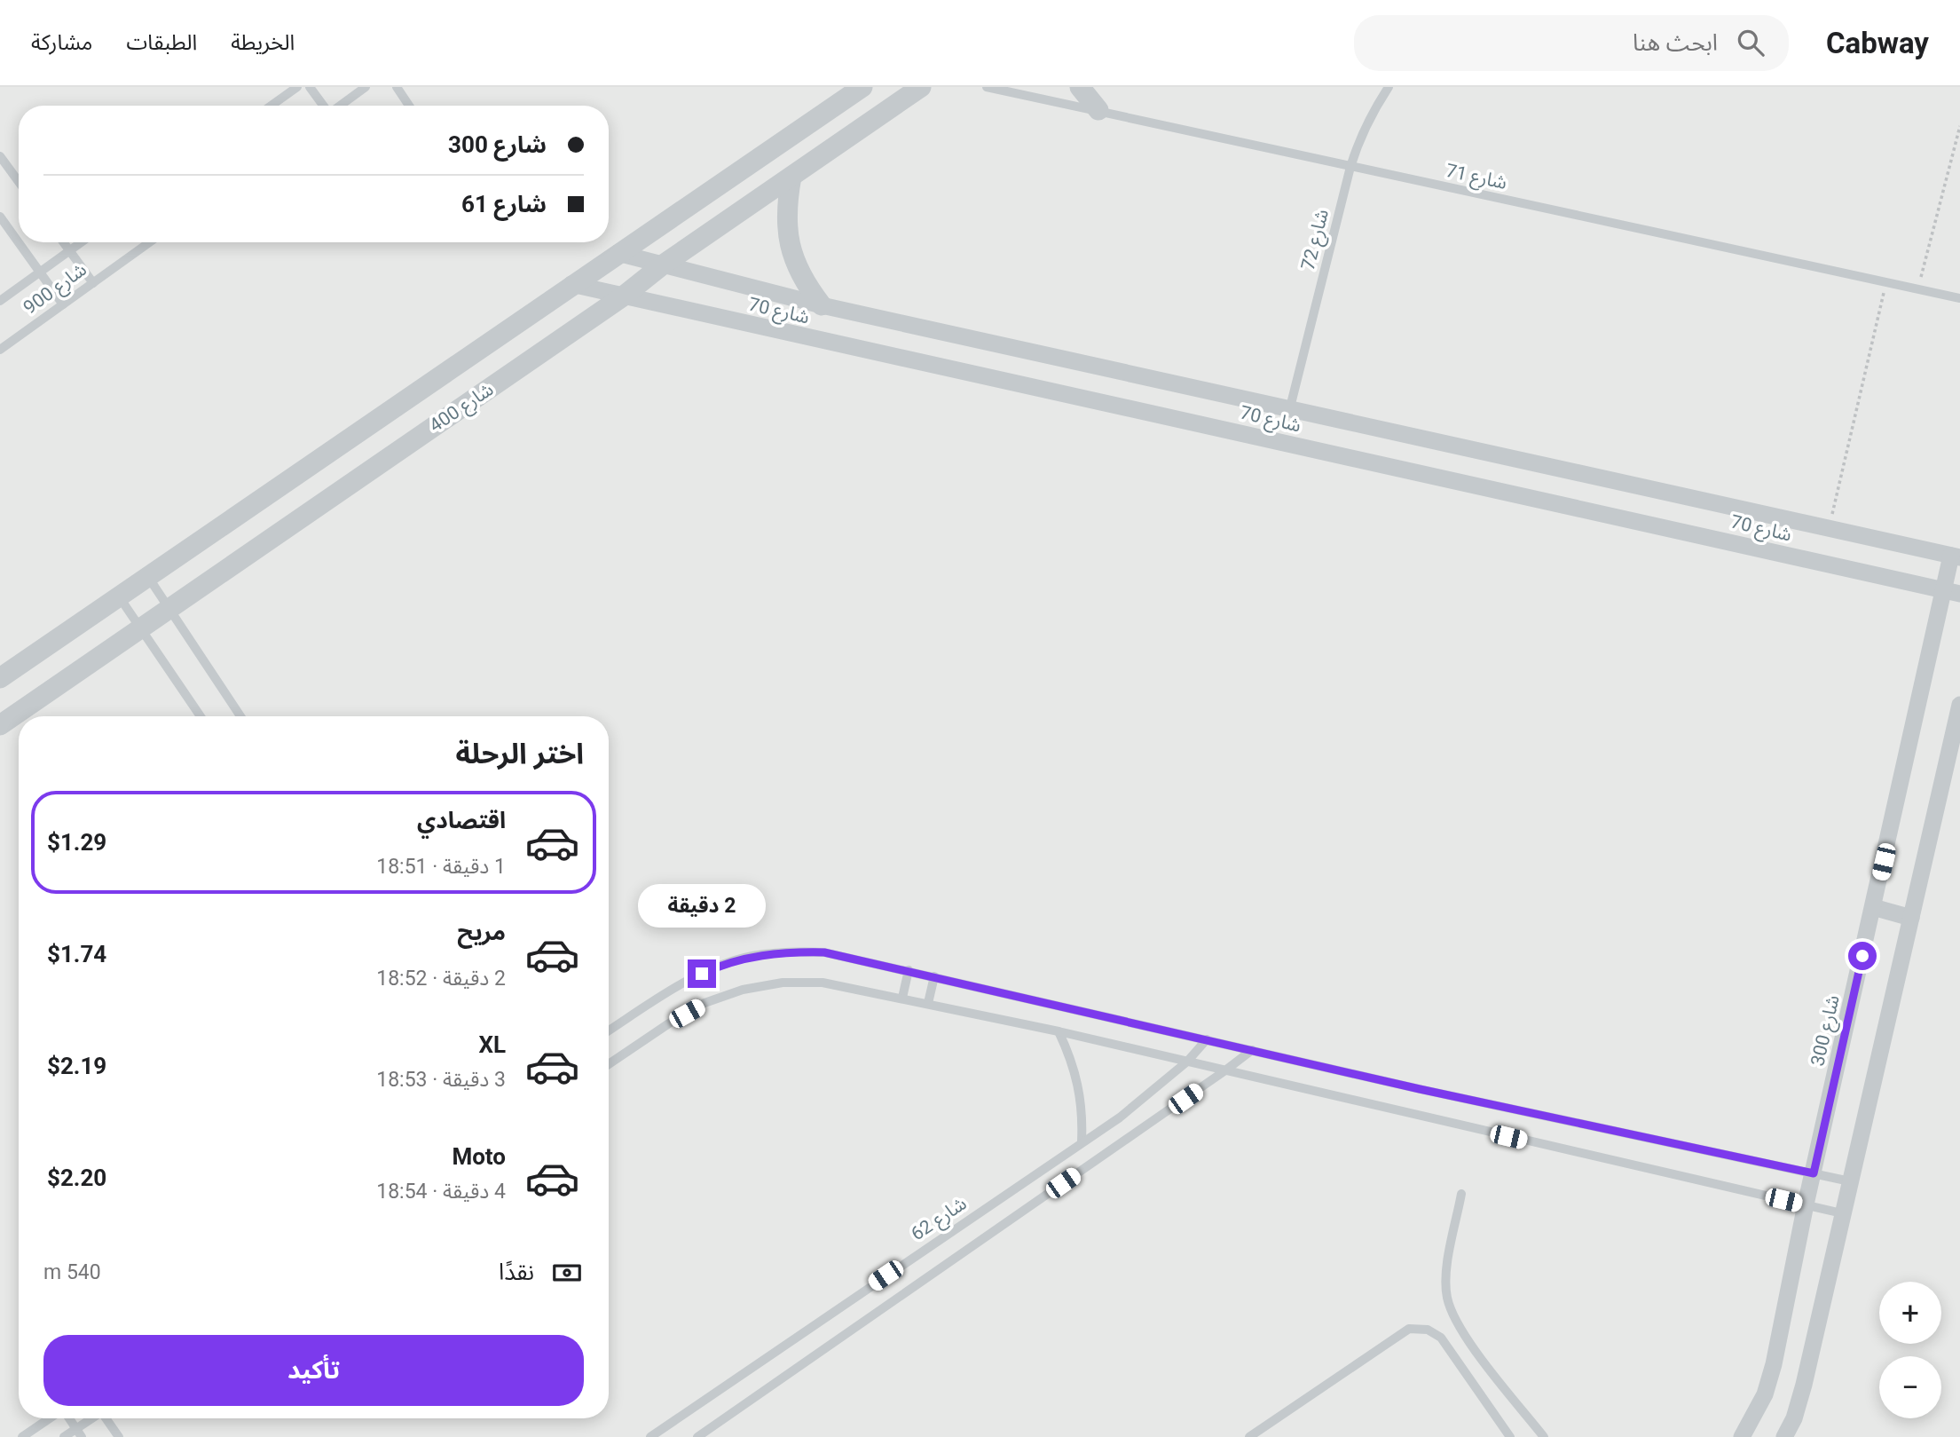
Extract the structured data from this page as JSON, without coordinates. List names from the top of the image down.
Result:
{
  "streets": {
    "street": ["شارع 70", "شارع 400", "شارع 300"],
    "lane": [
      "شارع 71",
      "شارع 72",
      "شارع 900",
      "شارع 62"
    ]
  },
  "crossings": [
    ["شارع 71", "شارع 72"],
    ["شارع 72", "شارع 70"],
    ["شارع 70", "شارع 400"],
    ["شارع 70", "شارع 300"]
  ],
  "page": {
    "header": "Cabway",
    "search": "ابحث هنا",
    "nav": ["الخريطة", "الطبقات", "مشاركة"],
    "banner": ["شارع 300", "شارع 61"],
    "heading": "اختر الرحلة",
    "list": [
      {
        "name": "اقتصادي",
        "note": "1 دقيقة · 18:51",
        "value": "$1.29"
      },
      {
        "name": "مريح",
        "note": "2 دقيقة · 18:52",
        "value": "$1.74"
      },
      {
        "name": "XL",
        "note": "3 دقيقة · 18:53",
        "value": "$2.19"
      },
      {
        "name": "Moto",
        "note": "4 دقيقة · 18:54",
        "value": "$2.20"
      }
    ],
    "bubble": "2 دقيقة",
    "pay": ["نقدًا", "540 m"],
    "map_buttons": ["+", "−"],
    "buttons": "تأكيد"
  }
}
